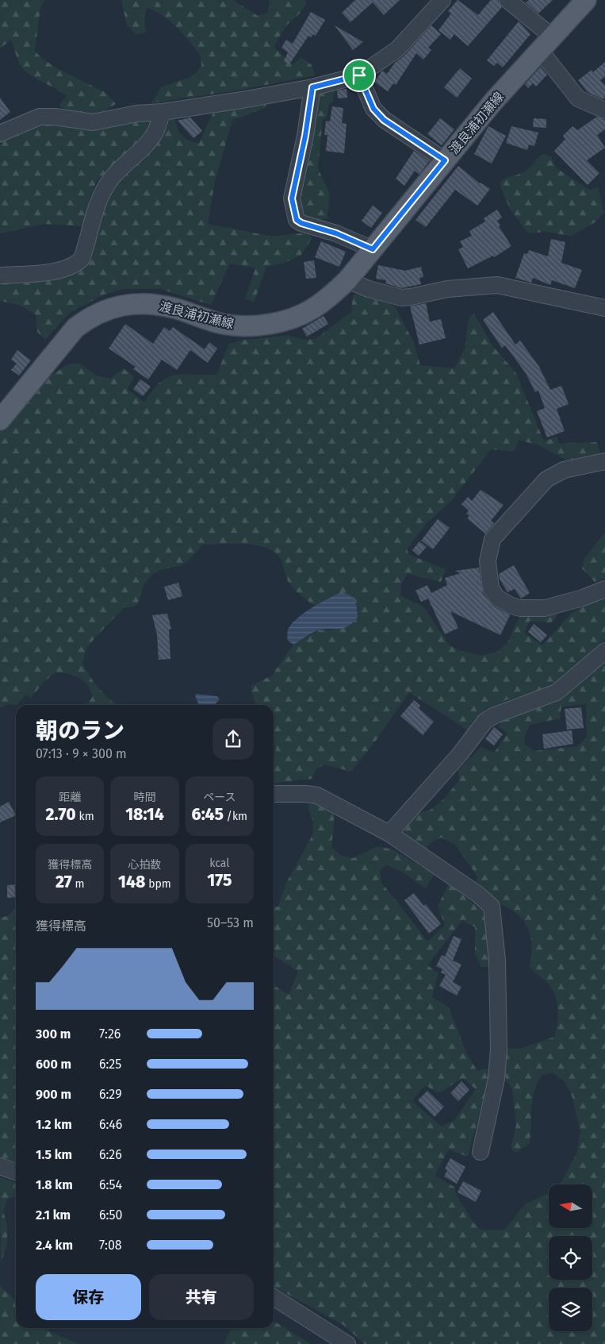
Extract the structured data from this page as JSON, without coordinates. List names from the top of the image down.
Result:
{
  "streets": {
    "main road": ["渡良浦初瀬線"]
  },
  "north": "left",
  "page": {
    "heading": ["朝のラン", "07:13 · 9 × 300 m"],
    "stats": [
      ["距離", "2.70 km"],
      ["時間", "18:14"],
      ["ペース", "6:45 /km"],
      ["獲得標高", "27 m"],
      ["心拍数", "148 bpm"],
      ["kcal", "175"]
    ],
    "chart": ["獲得標高", "50–53 m"],
    "list": [
      {
        "name": "300 m",
        "note": "7:26"
      },
      {
        "name": "600 m",
        "note": "6:25"
      },
      {
        "name": "900 m",
        "note": "6:29"
      },
      {
        "name": "1.2 km",
        "note": "6:46"
      },
      {
        "name": "1.5 km",
        "note": "6:26"
      },
      {
        "name": "1.8 km",
        "note": "6:54"
      },
      {
        "name": "2.1 km",
        "note": "6:50"
      },
      {
        "name": "2.4 km",
        "note": "7:08"
      }
    ],
    "buttons": ["保存", "共有"]
  }
}
